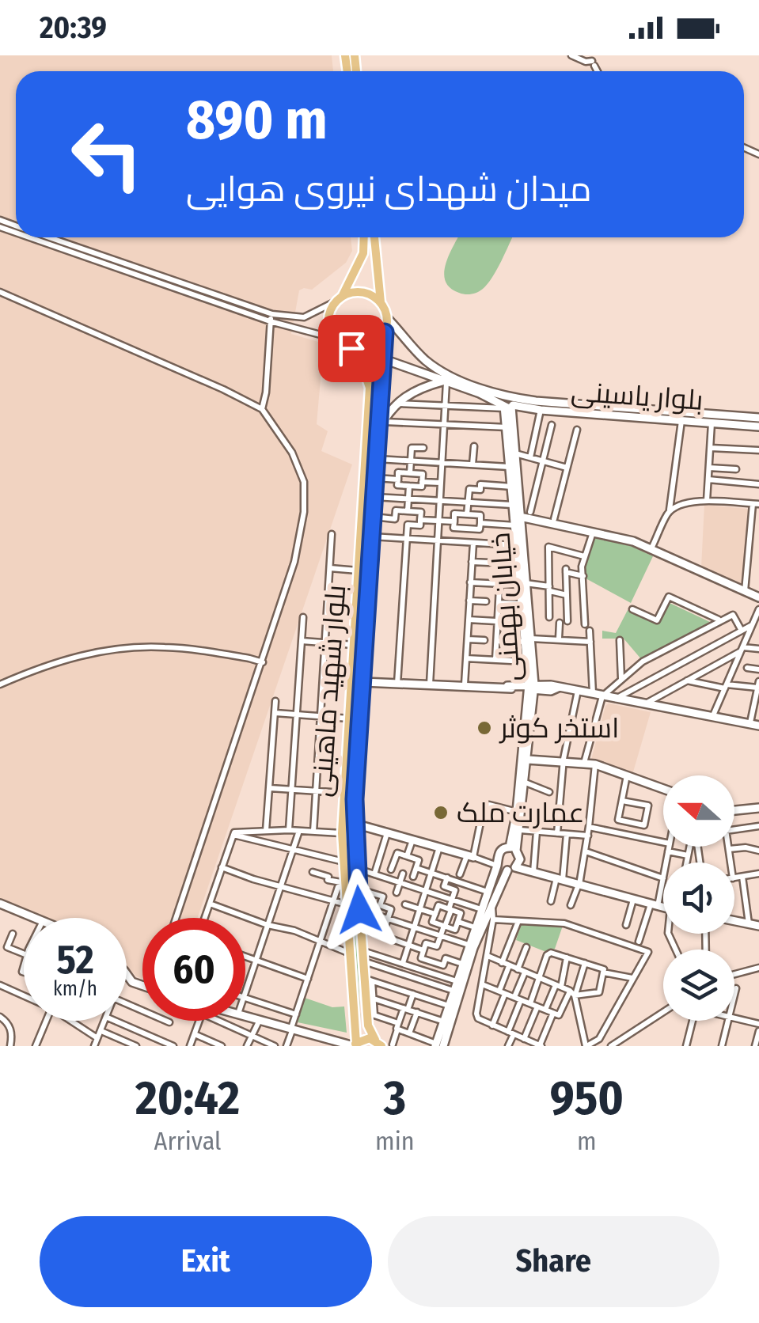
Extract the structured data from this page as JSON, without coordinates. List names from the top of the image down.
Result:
{
  "streets": {
    "main road": ["بلوار شهید ماهینی"],
    "street": ["بلوار یاسینی", "خیابان بهمنی"]
  },
  "crossings": [
    ["بلوار یاسینی", "خیابان بهمنی"],
    ["بلوار یاسینی", "بلوار شهید ماهینی"]
  ],
  "places": ["استخر کوثر", "عمارت ملک"],
  "north": "left",
  "page": {
    "status": "20:39",
    "turn": ["890 m", "میدان شهدای نیروی هوایی"],
    "speed": "52 km/h",
    "limit": "60",
    "eta": [
      "20:42",
      "Arrival",
      "3",
      "min",
      "950",
      "m"
    ],
    "buttons": ["Exit", "Share"]
  }
}
